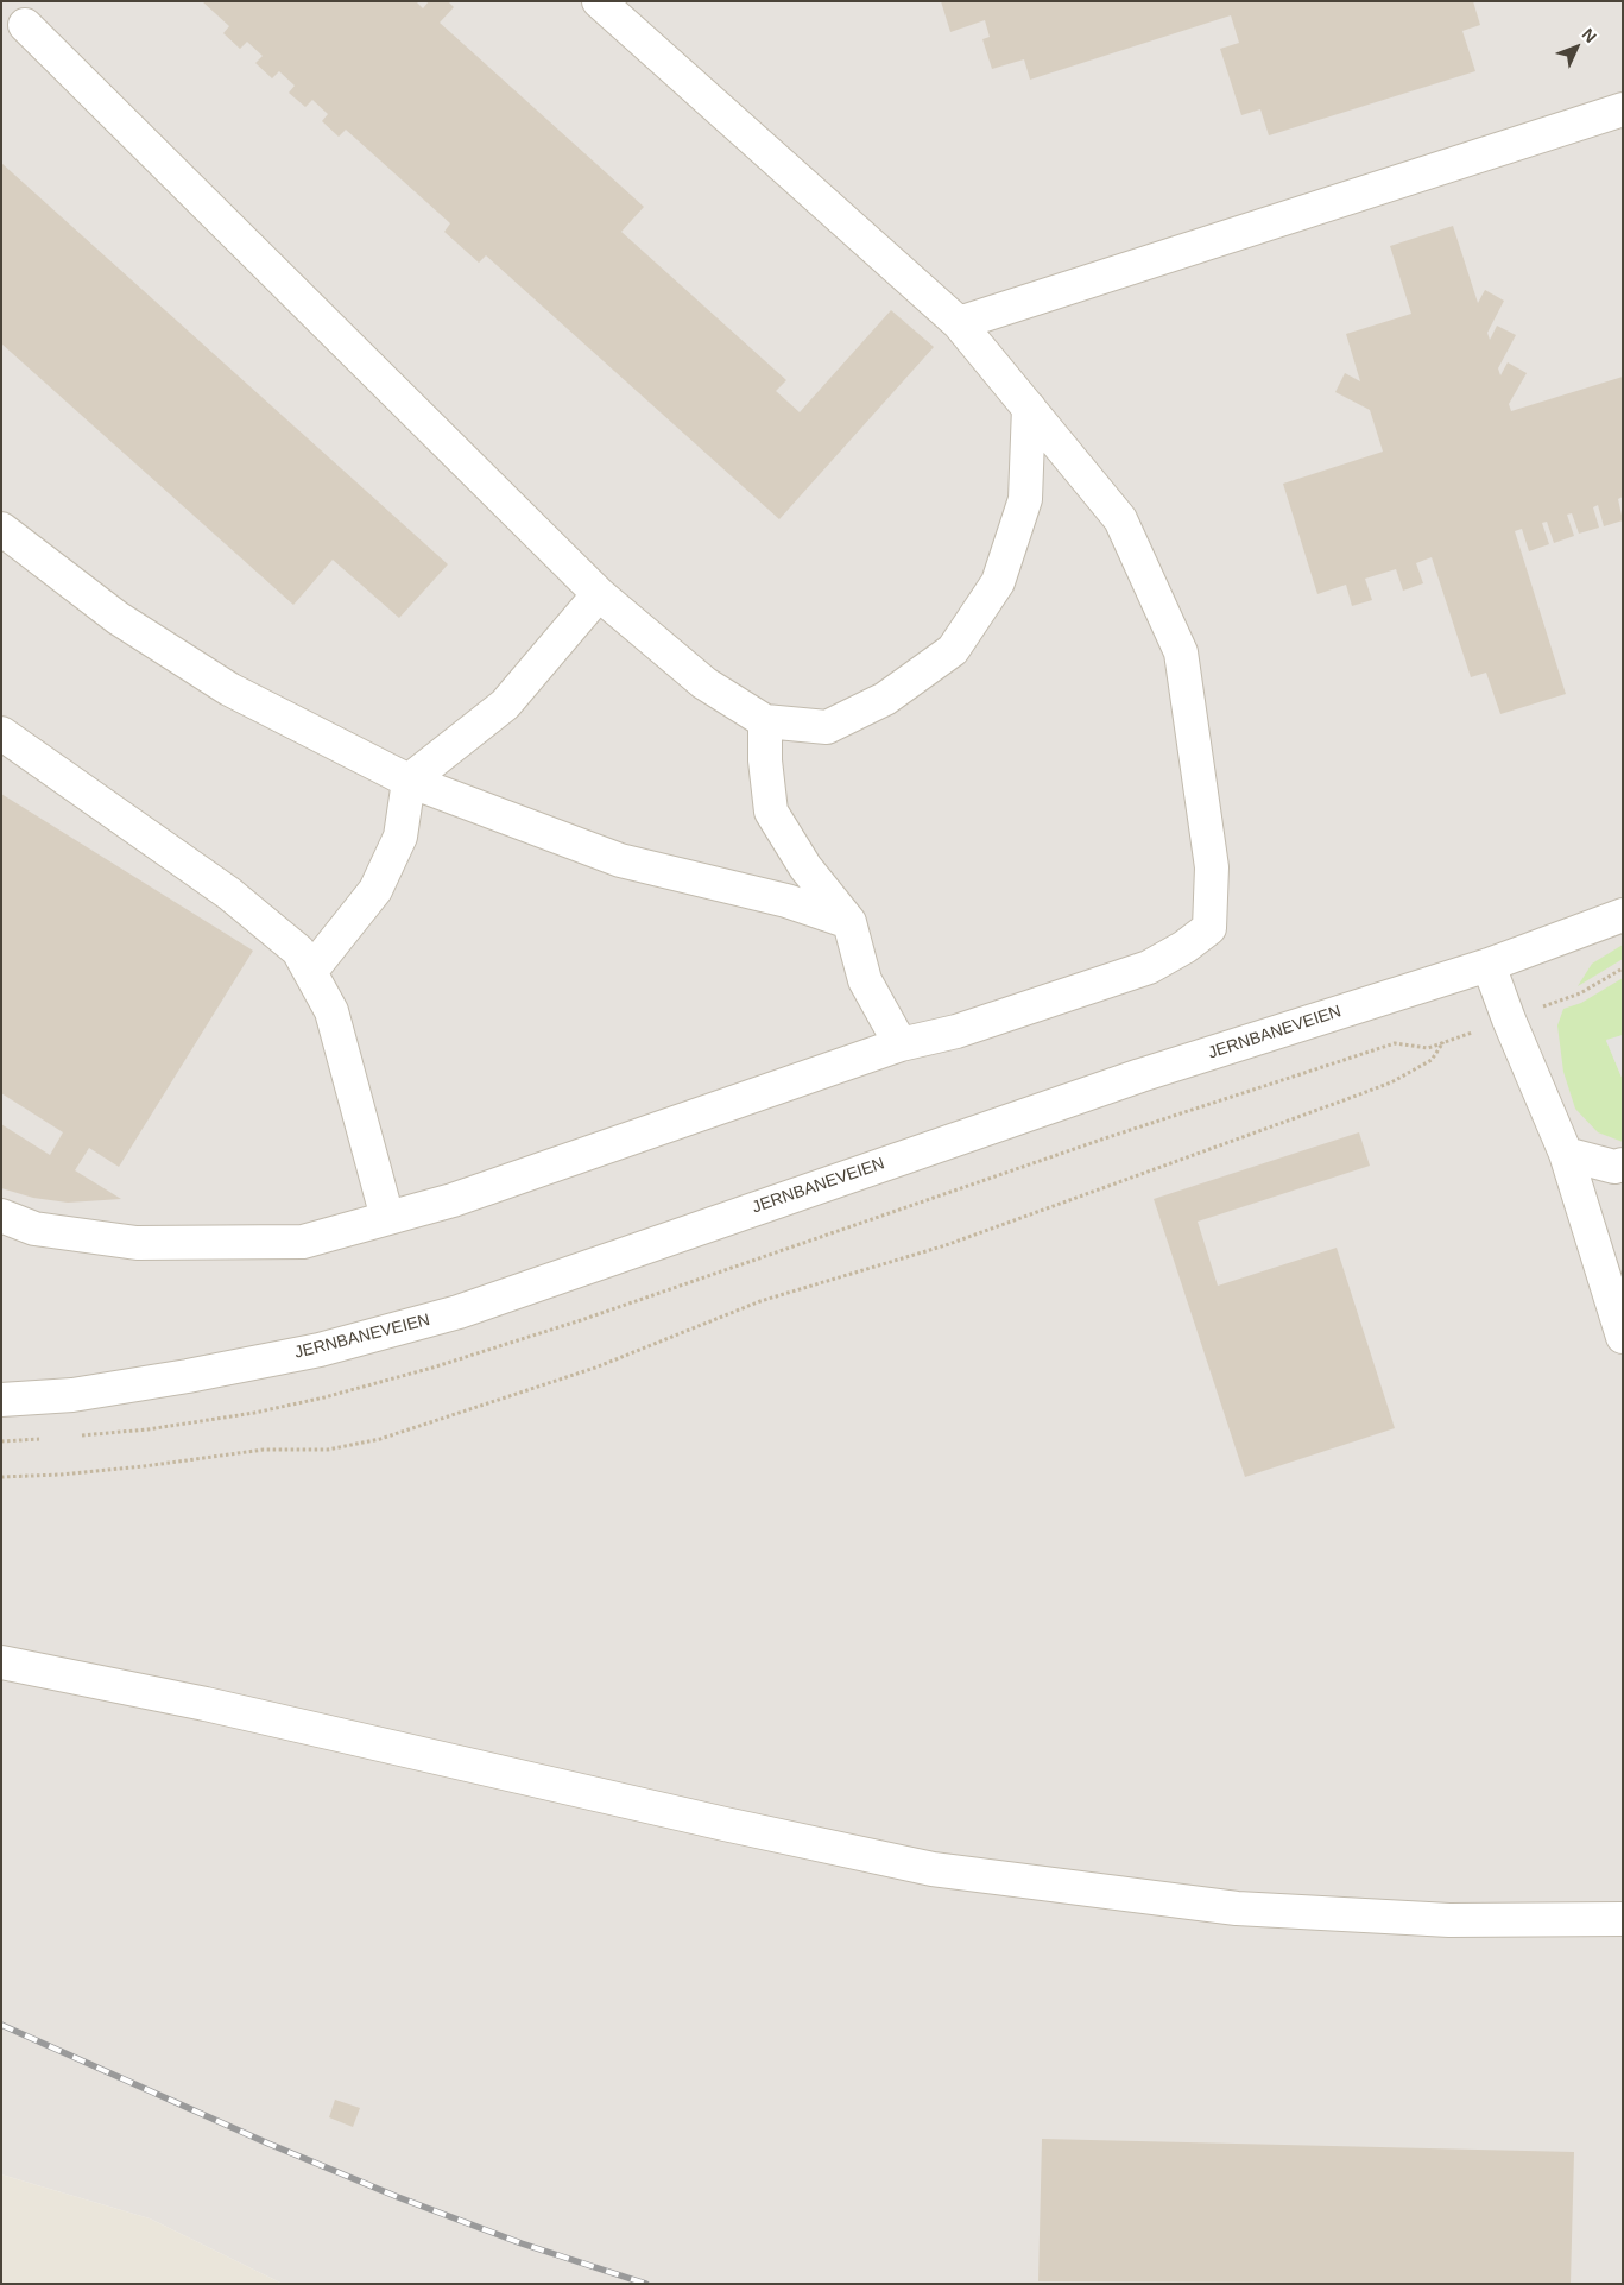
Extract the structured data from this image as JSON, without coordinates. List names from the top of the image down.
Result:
{
  "streets": {
    "street": ["JERNBANEVEIEN"]
  },
  "north": "top right"
}
